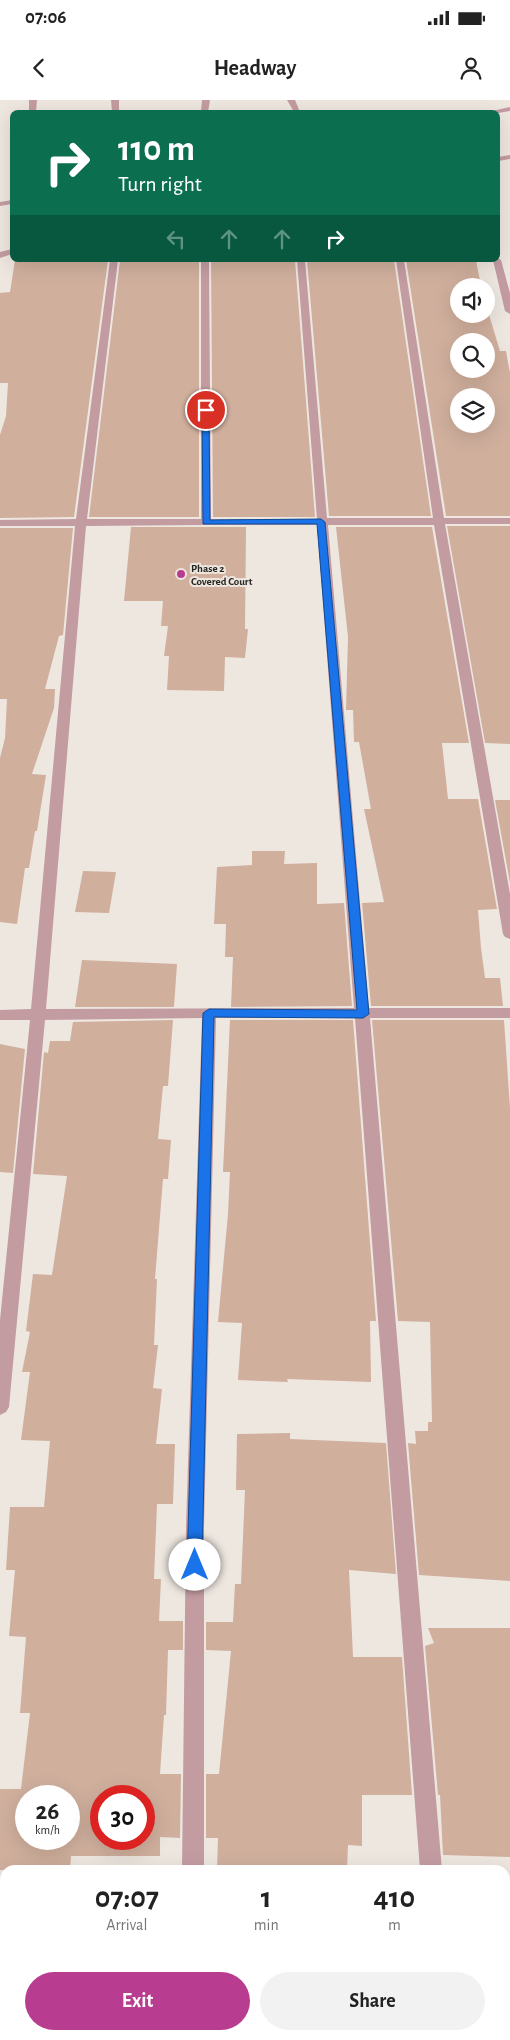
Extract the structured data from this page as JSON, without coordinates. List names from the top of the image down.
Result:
{
  "places": ["Phase 2 Covered Court"],
  "page": {
    "status": "07:06",
    "header": "Headway",
    "turn": ["110 m", "Turn right"],
    "speed": "26 km/h",
    "limit": "30",
    "eta": [
      "07:07",
      "Arrival",
      "1",
      "min",
      "410",
      "m"
    ],
    "buttons": ["Exit", "Share"]
  }
}
